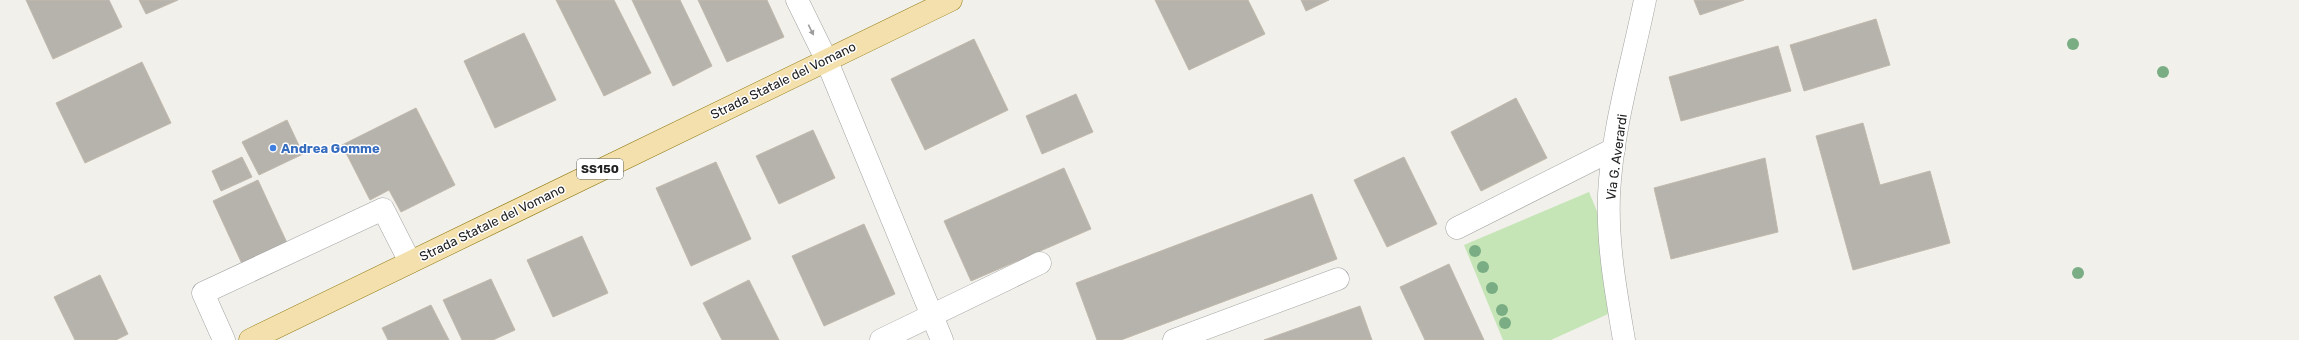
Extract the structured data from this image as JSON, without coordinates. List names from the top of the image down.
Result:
{
  "streets": {
    "main road": ["Strada Statale del Vomano", "SS150"],
    "street": ["Via G. Averardi"]
  },
  "places": ["Andrea Gomme"]
}
